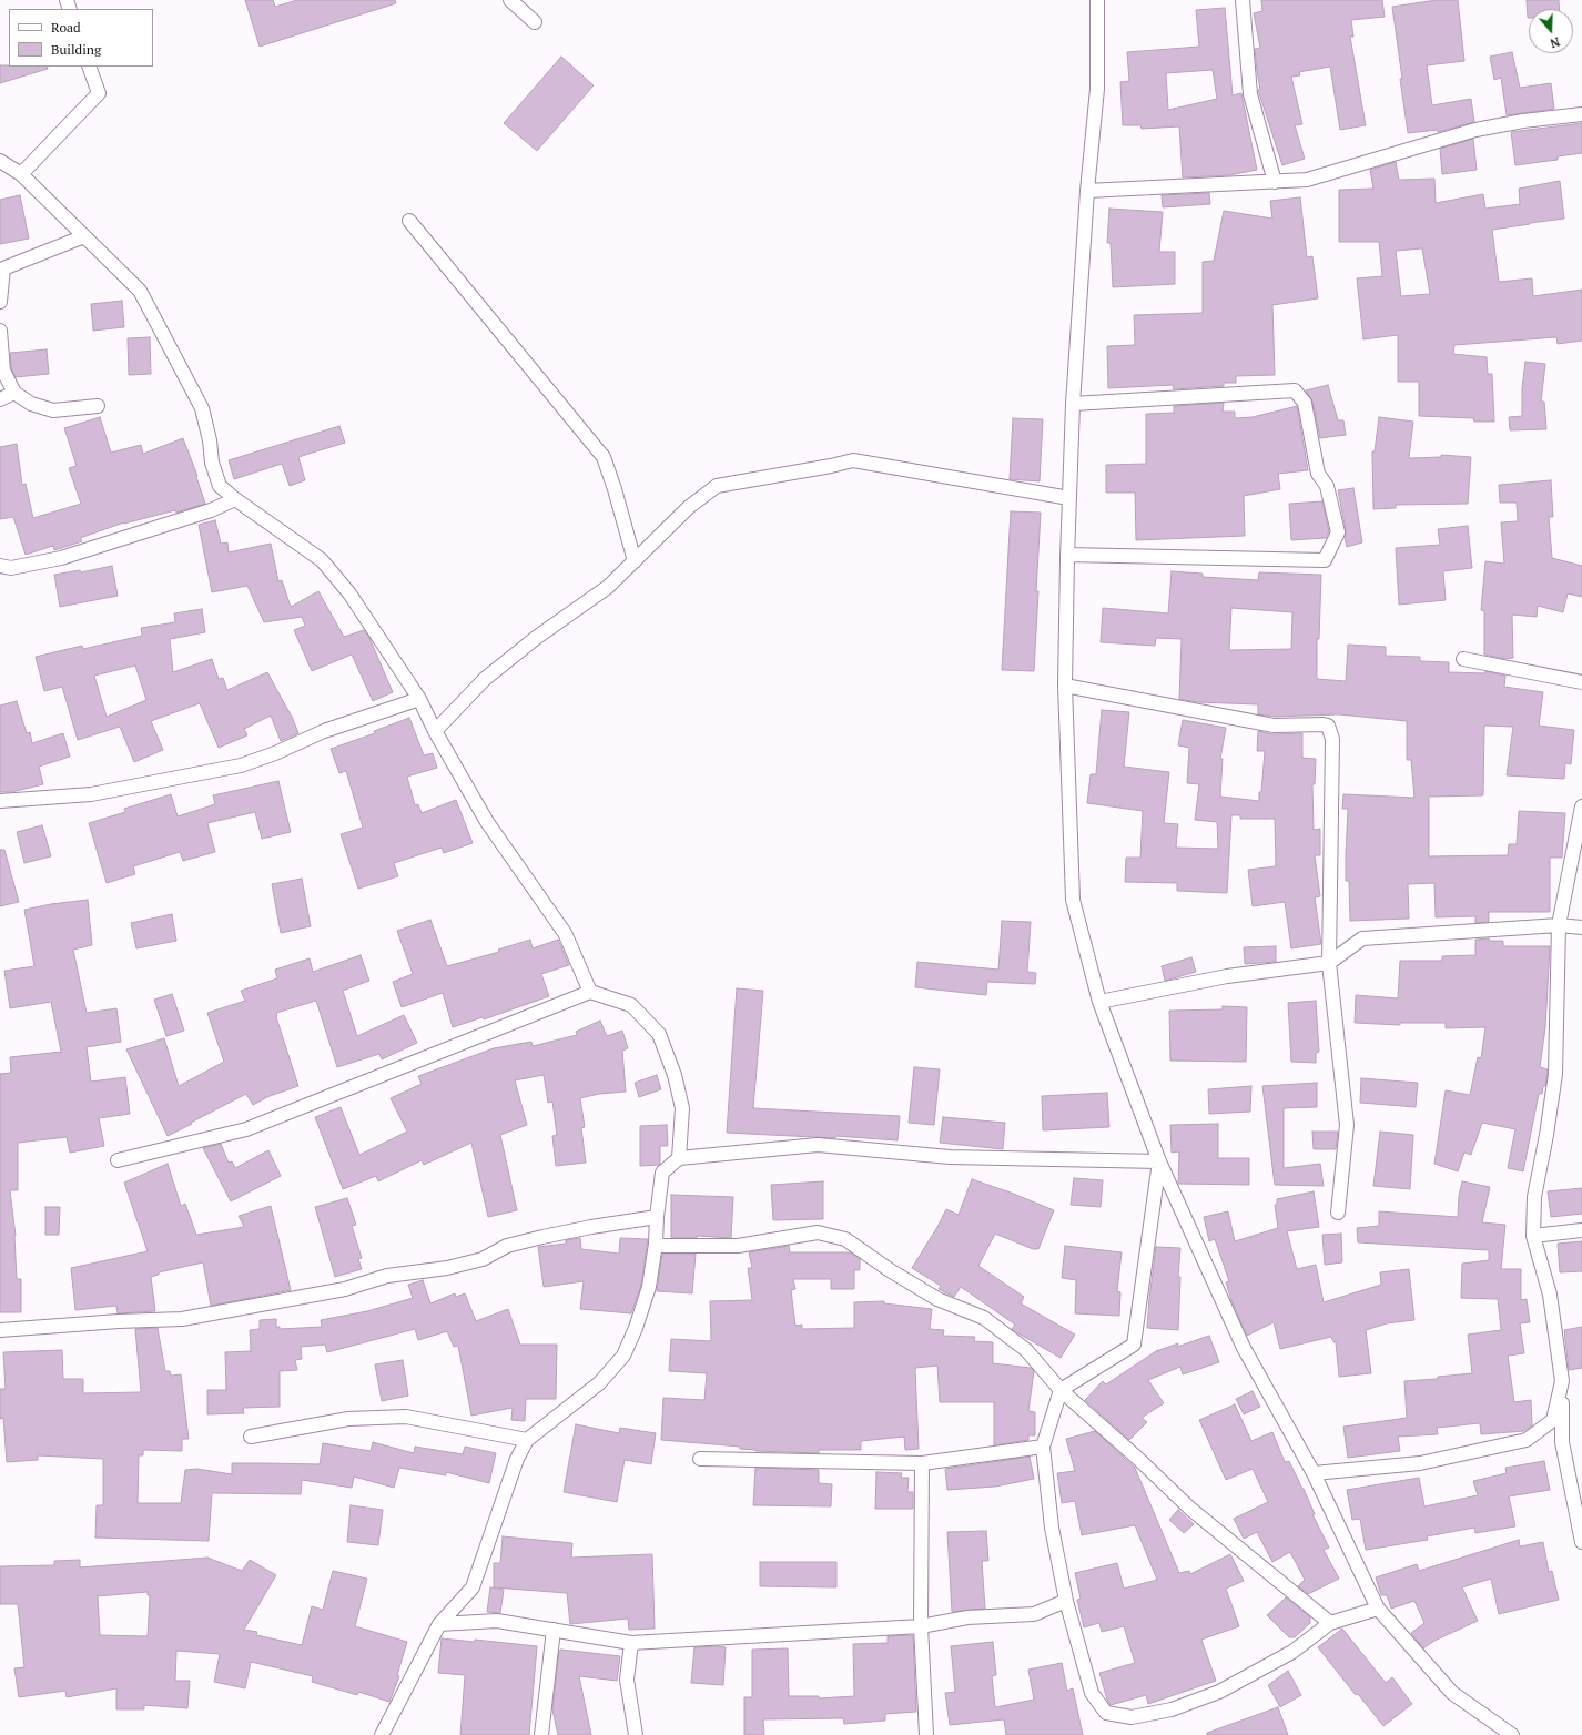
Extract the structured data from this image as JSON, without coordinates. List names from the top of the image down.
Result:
{
  "legend": ["Road", "Building"],
  "north": "bottom"
}
